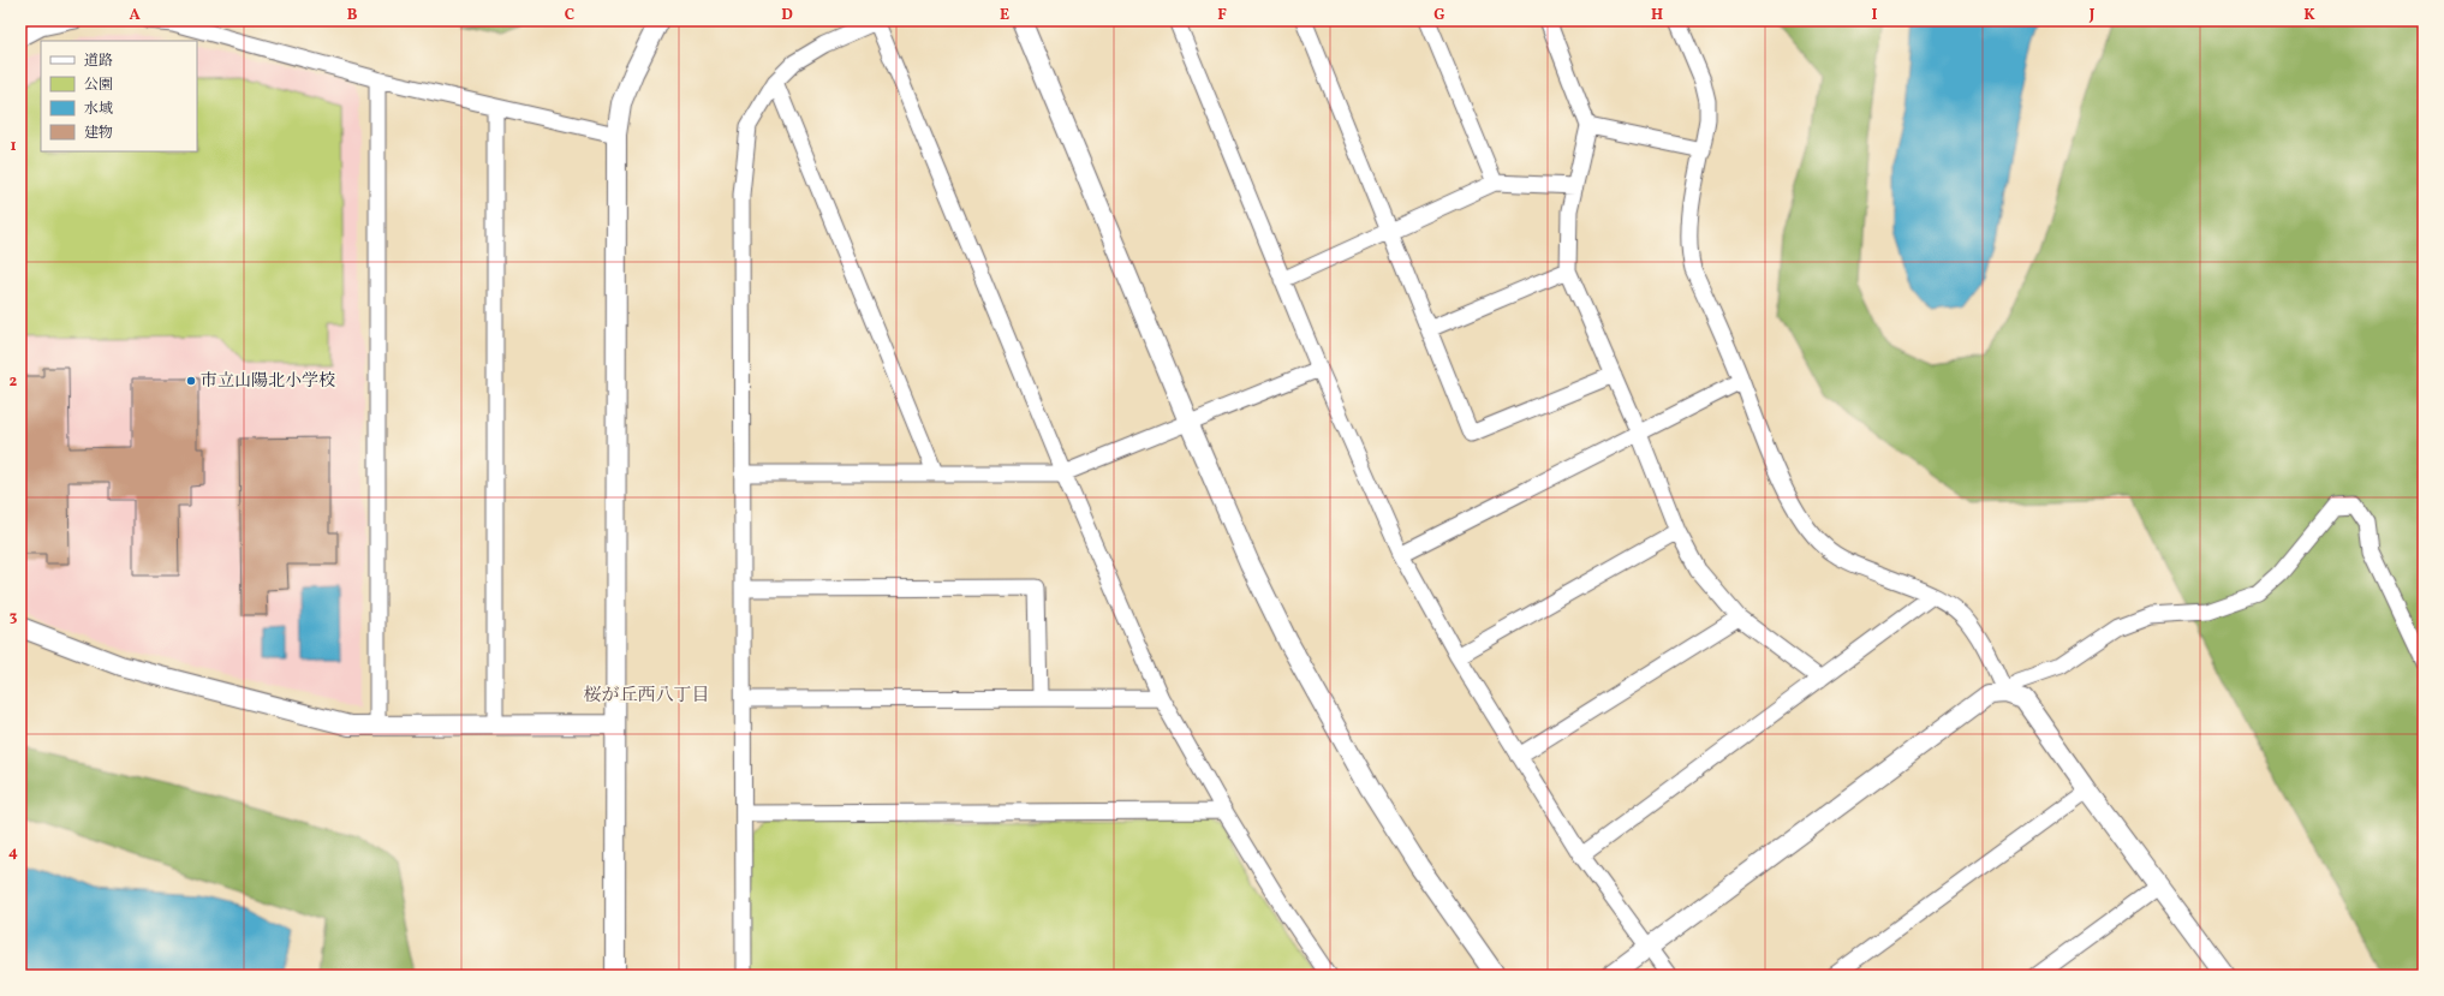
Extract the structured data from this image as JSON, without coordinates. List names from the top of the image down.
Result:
{
  "districts": ["桜が丘西八丁目"],
  "places": ["市立山陽北小学校"],
  "legend": [
    "道路",
    "公園",
    "水域",
    "建物"
  ],
  "grid": {
    "columns": [
      "A",
      "B",
      "C",
      "D",
      "E",
      "F",
      "G",
      "H",
      "I",
      "J",
      "K"
    ],
    "rows": [
      "1",
      "2",
      "3",
      "4"
    ]
  }
}
